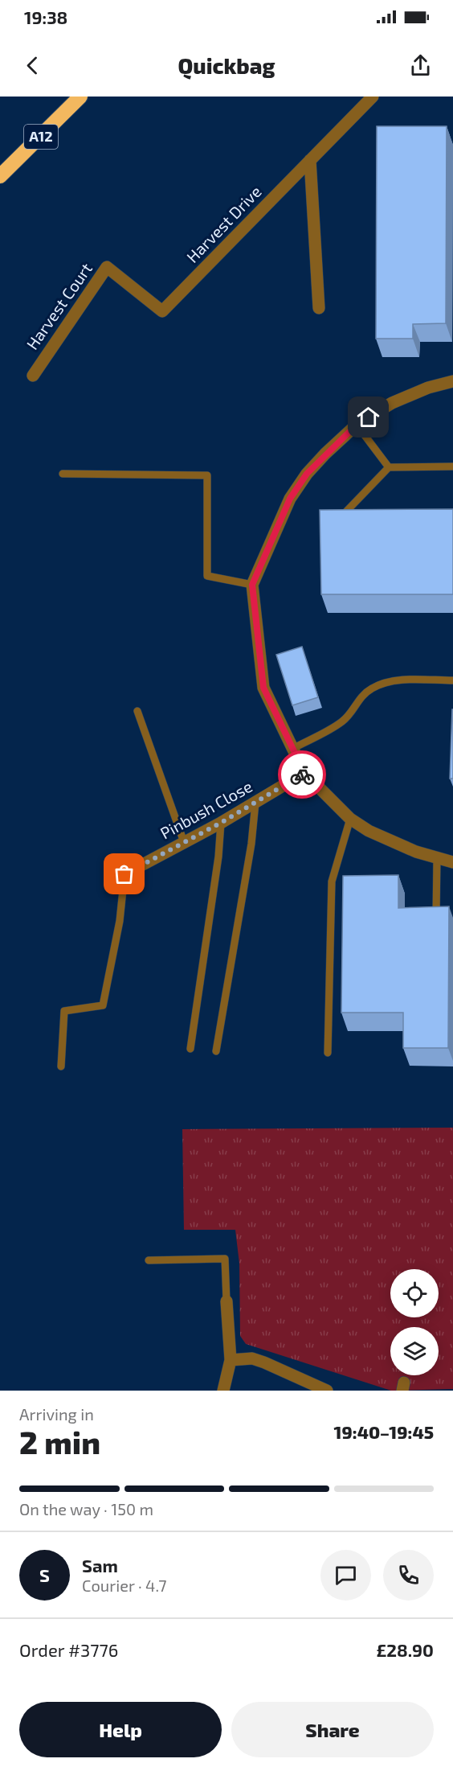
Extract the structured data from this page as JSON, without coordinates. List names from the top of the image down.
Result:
{
  "streets": {
    "highway": ["A12"],
    "street": ["Harvest Drive", "Harvest Court", "Pinbush Close"]
  },
  "crossings": [
    ["Harvest Drive", "Harvest Court"]
  ],
  "page": {
    "status": "19:38",
    "header": "Quickbag",
    "heading": ["2 min", "Arriving in", "19:40–19:45"],
    "panel": [
      "Sam",
      "Courier · 4.7",
      "Order #3776",
      "£28.90"
    ],
    "bar": "On the way · 150 m",
    "round": "S",
    "buttons": ["Help", "Share"]
  }
}
